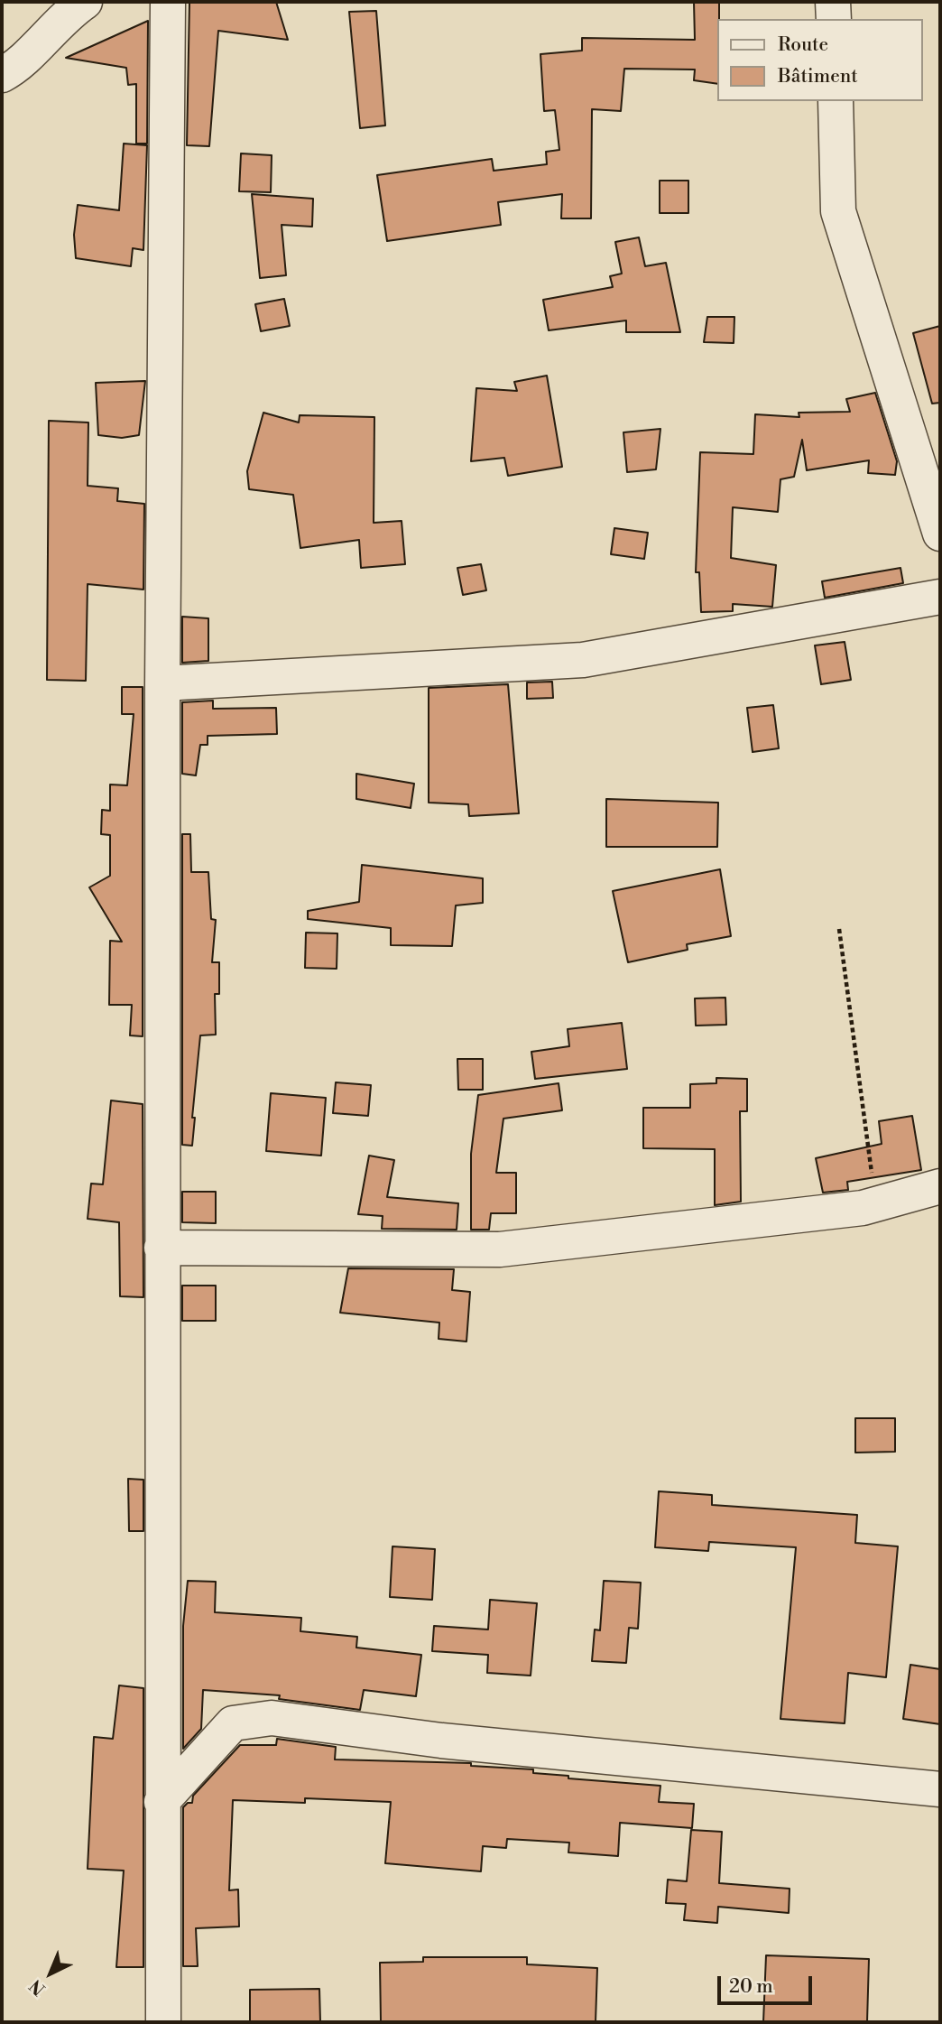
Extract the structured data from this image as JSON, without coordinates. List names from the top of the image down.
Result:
{
  "legend": ["Route", "Bâtiment"],
  "scale_bar": "20 m",
  "north": "bottom left"
}
